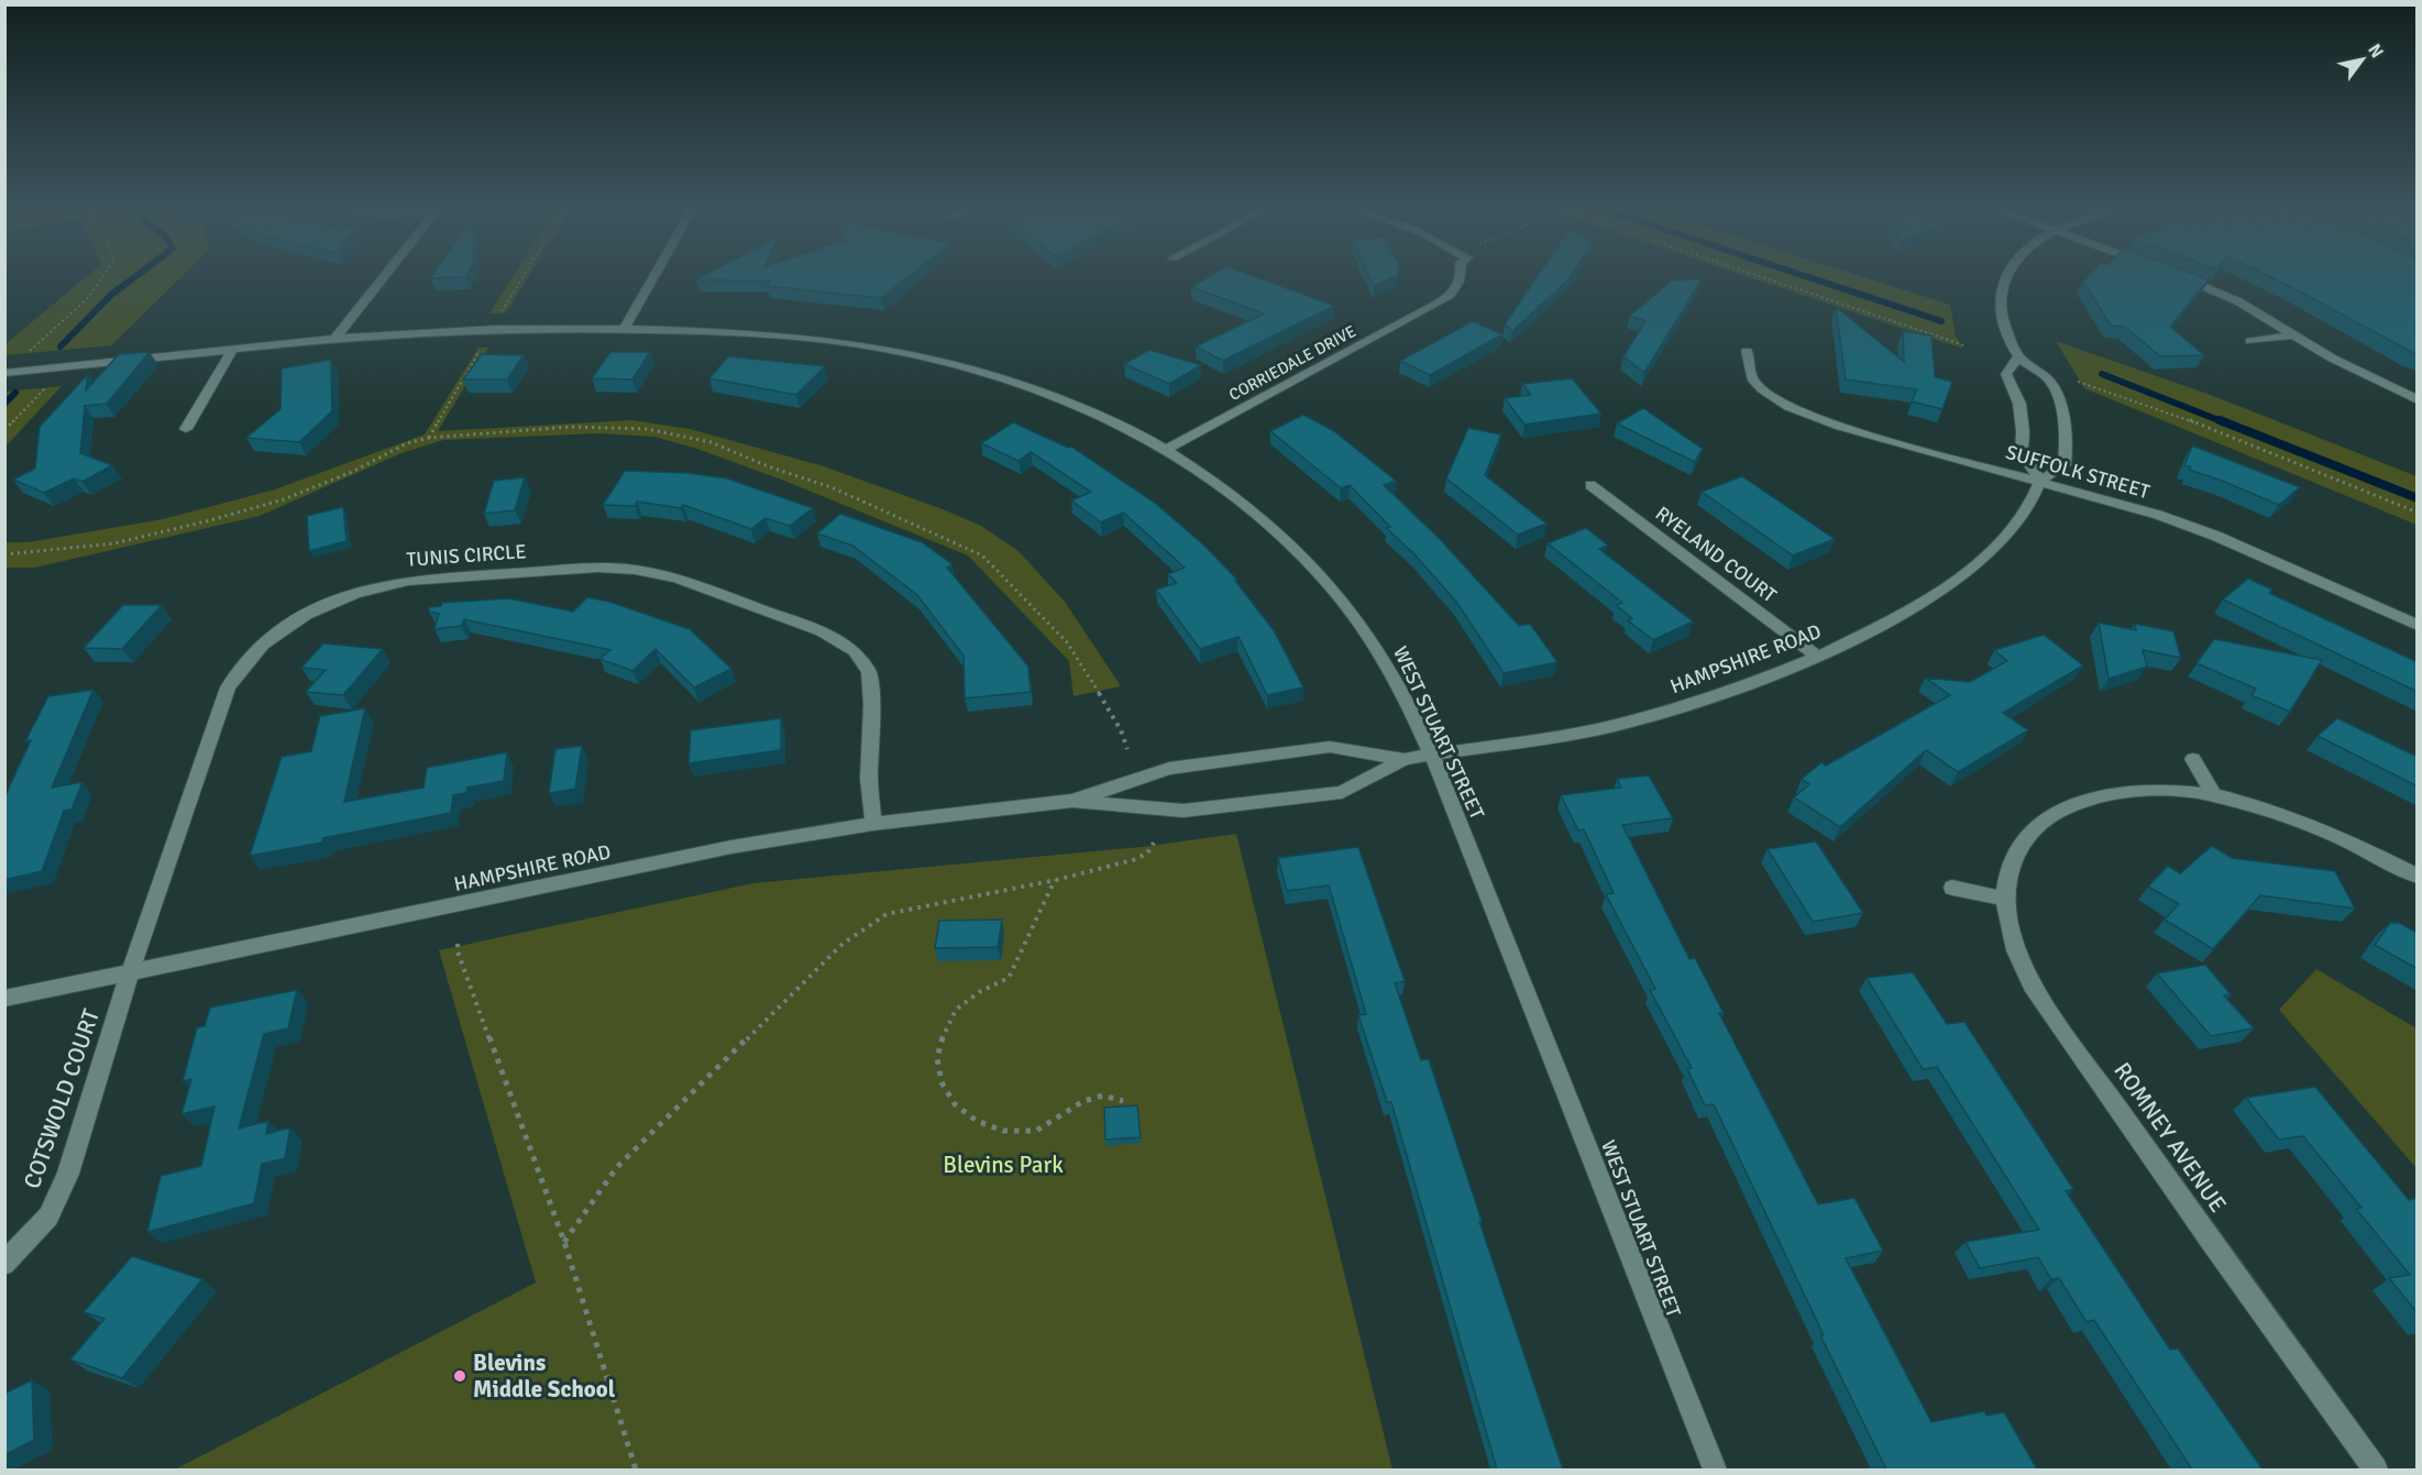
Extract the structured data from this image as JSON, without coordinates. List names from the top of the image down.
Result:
{
  "streets": {
    "street": [
      "CORRIEDALE DRIVE",
      "SUFFOLK STREET",
      "RYELAND COURT",
      "TUNIS CIRCLE",
      "HAMPSHIRE ROAD",
      "WEST STUART STREET",
      "COTSWOLD COURT",
      "ROMNEY AVENUE"
    ]
  },
  "crossings": [
    ["CORRIEDALE DRIVE", "WEST STUART STREET"],
    ["SUFFOLK STREET", "HAMPSHIRE ROAD"],
    ["RYELAND COURT", "HAMPSHIRE ROAD"],
    ["TUNIS CIRCLE", "HAMPSHIRE ROAD"],
    ["TUNIS CIRCLE", "COTSWOLD COURT"],
    ["HAMPSHIRE ROAD", "WEST STUART STREET"],
    ["HAMPSHIRE ROAD", "COTSWOLD COURT"]
  ],
  "parks": ["Blevins Park"],
  "places": ["Blevins Middle School"],
  "north": "top right"
}
